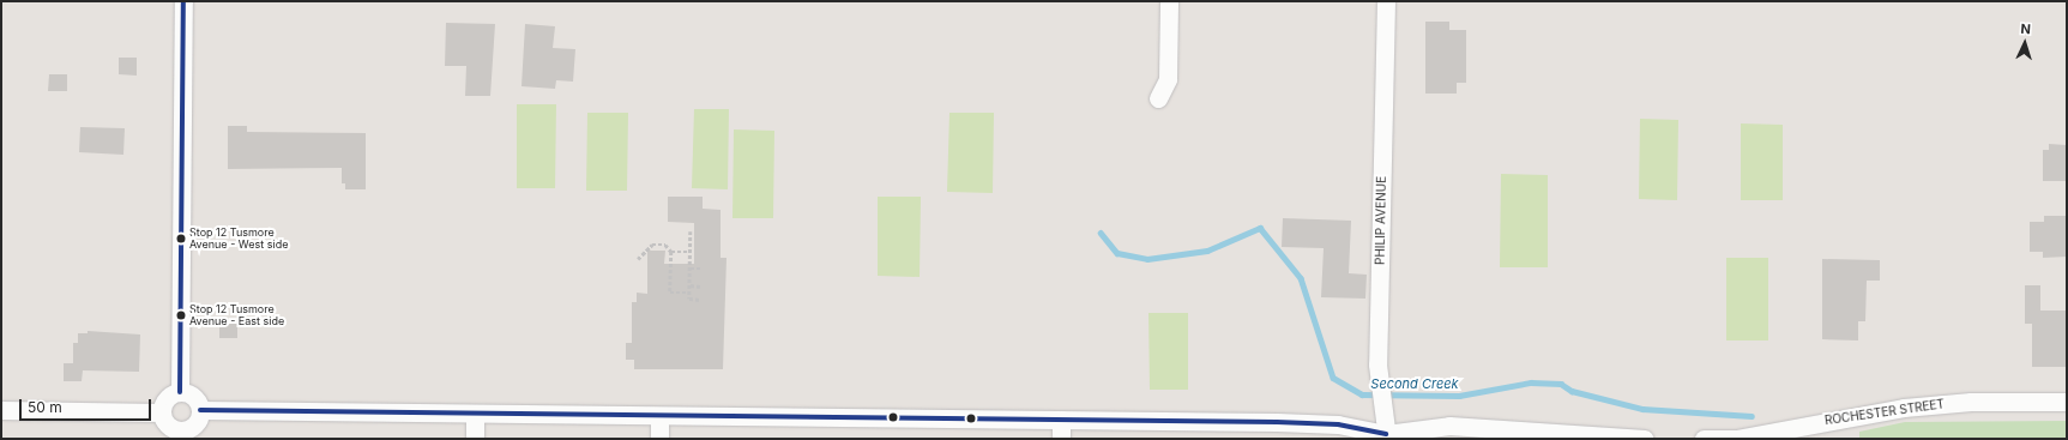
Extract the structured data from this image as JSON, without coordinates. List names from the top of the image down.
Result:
{
  "streets": {
    "street": ["PHILIP AVENUE", "ROCHESTER STREET"]
  },
  "water": ["Second Creek"],
  "places": ["Stop 12 Tusmore Avenue - West side", "Stop 12 Tusmore Avenue - East side"],
  "scale_bar": "50 m",
  "north": "top"
}
